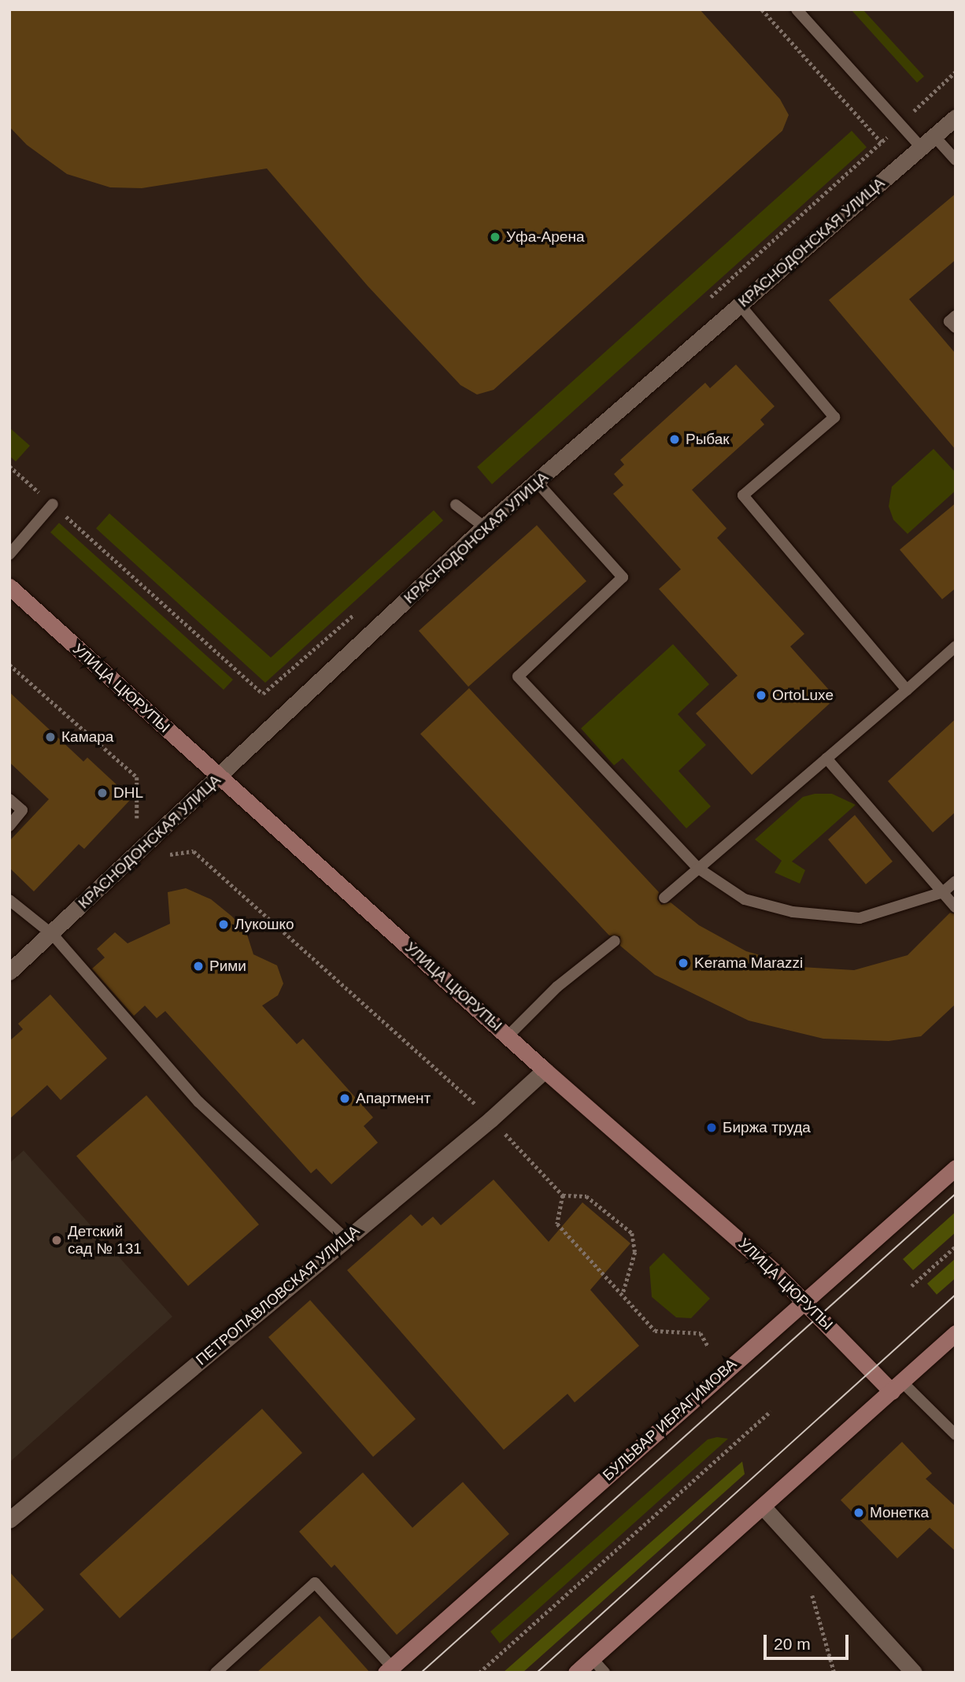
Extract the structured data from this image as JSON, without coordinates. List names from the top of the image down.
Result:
{
  "streets": {
    "main road": ["УЛИЦА ЦЮРУПЫ", "БУЛЬВАР ИБРАГИМОВА"],
    "street": ["КРАСНОДОНСКАЯ УЛИЦА", "ПЕТРОПАВЛОВСКАЯ УЛИЦА"]
  },
  "crossings": [
    ["КРАСНОДОНСКАЯ УЛИЦА", "УЛИЦА ЦЮРУПЫ"],
    ["УЛИЦА ЦЮРУПЫ", "ПЕТРОПАВЛОВСКАЯ УЛИЦА"],
    ["УЛИЦА ЦЮРУПЫ", "БУЛЬВАР ИБРАГИМОВА"]
  ],
  "places": [
    "Уфа-Арена",
    "Рыбак",
    "OrtoLuxe",
    "Камара",
    "DHL",
    "Лукошко",
    "Kerama Marazzi",
    "Рими",
    "Апартмент",
    "Биржа труда",
    "Детский сад № 131",
    "Монетка"
  ],
  "scale_bar": "20 m"
}
